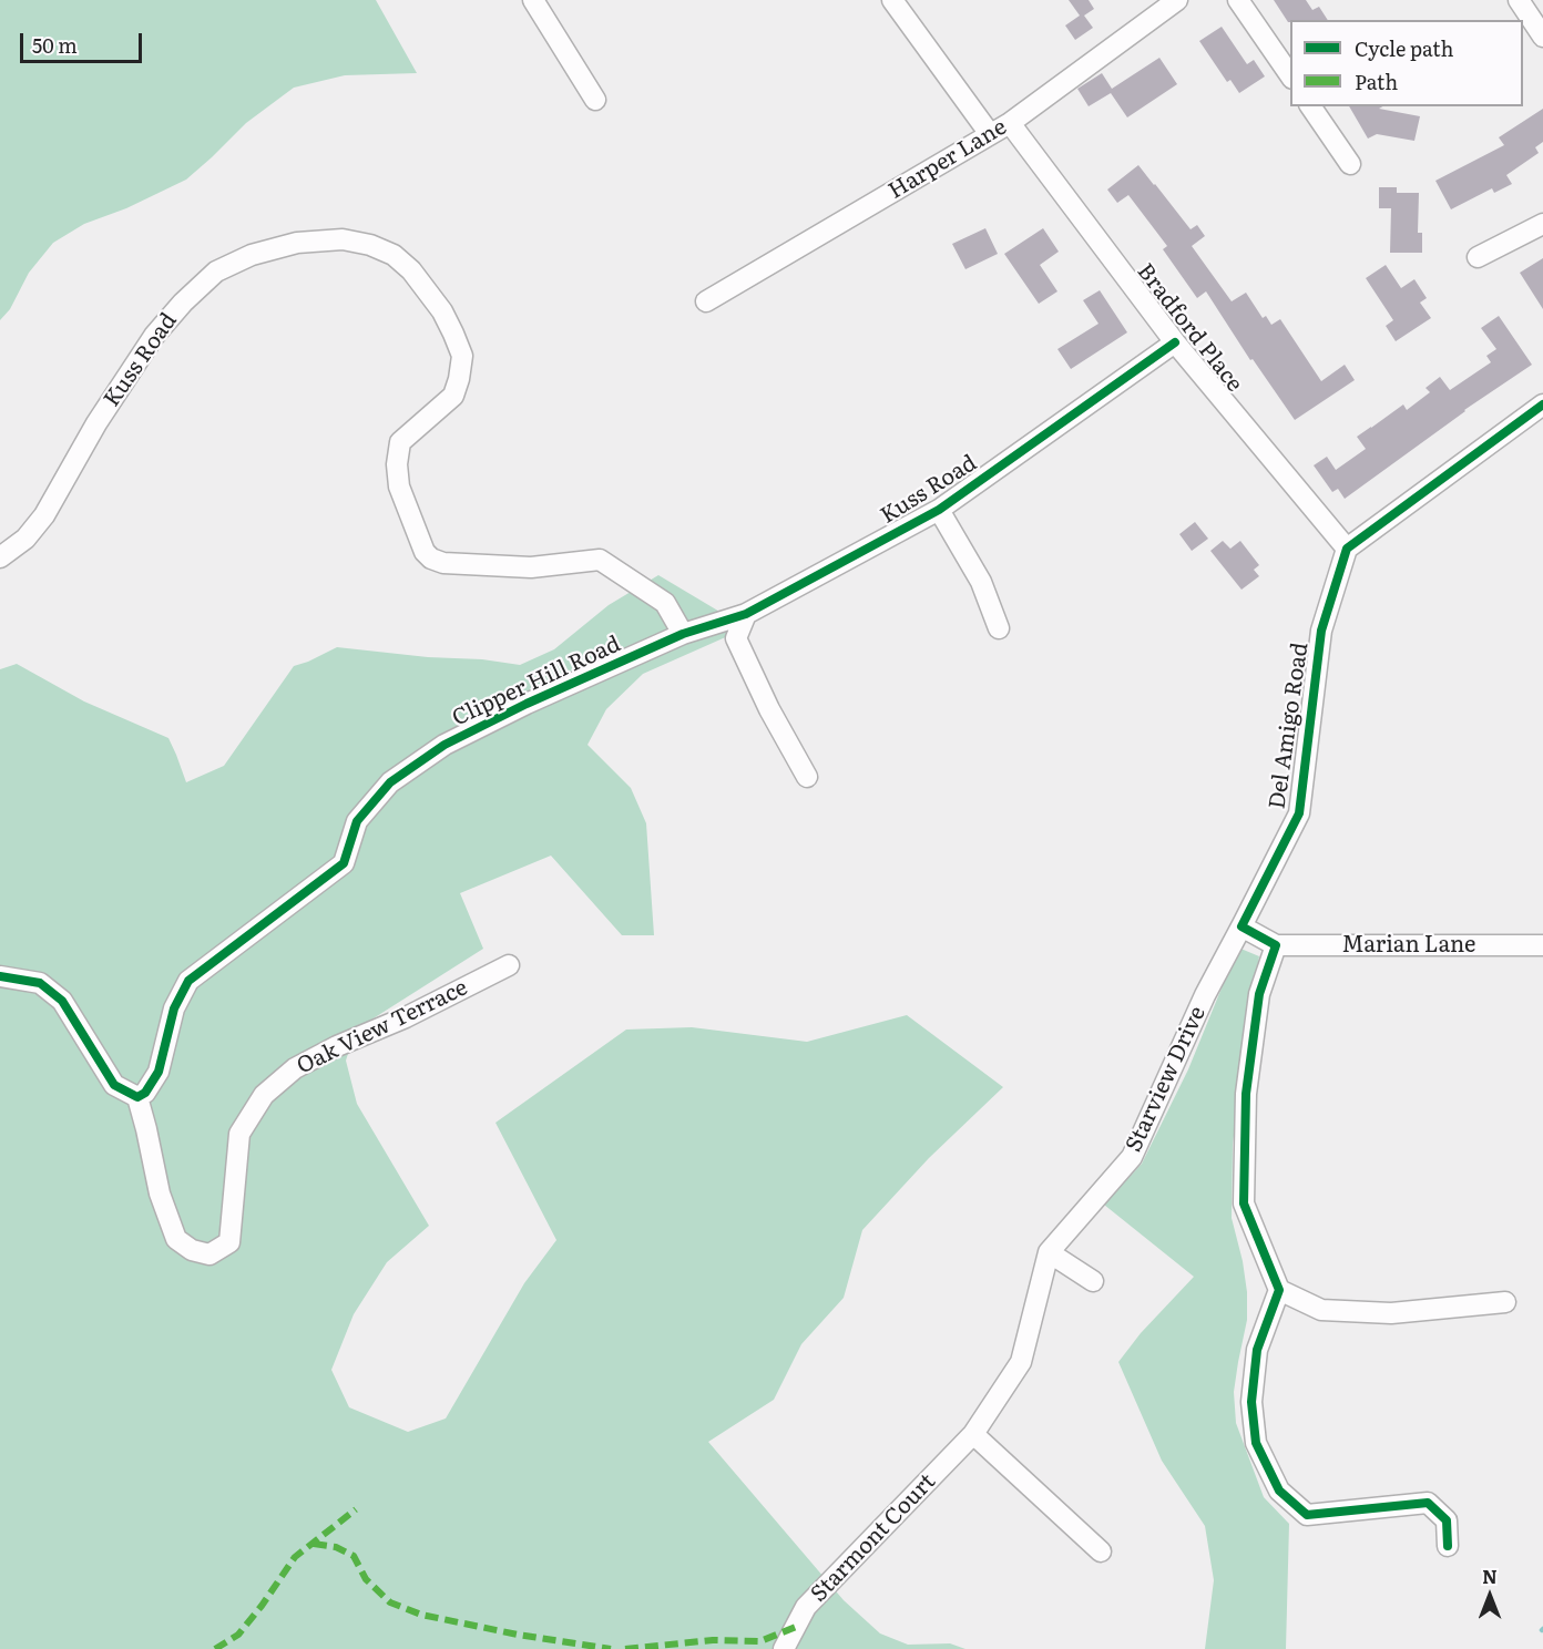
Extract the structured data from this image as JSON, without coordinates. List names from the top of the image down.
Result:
{
  "streets": {
    "street": [
      "Harper Lane",
      "Bradford Place",
      "Kuss Road",
      "Clipper Hill Road",
      "Del Amigo Road",
      "Marian Lane",
      "Oak View Terrace",
      "Starview Drive",
      "Starmont Court"
    ]
  },
  "crossings": [
    ["Harper Lane", "Bradford Place"],
    ["Bradford Place", "Kuss Road"],
    ["Bradford Place", "Del Amigo Road"],
    ["Kuss Road", "Clipper Hill Road"],
    ["Clipper Hill Road", "Oak View Terrace"],
    ["Del Amigo Road", "Starview Drive"],
    ["Starview Drive", "Starmont Court"]
  ],
  "legend": ["Cycle path", "Path"],
  "scale_bar": "50 m",
  "north": "top"
}
